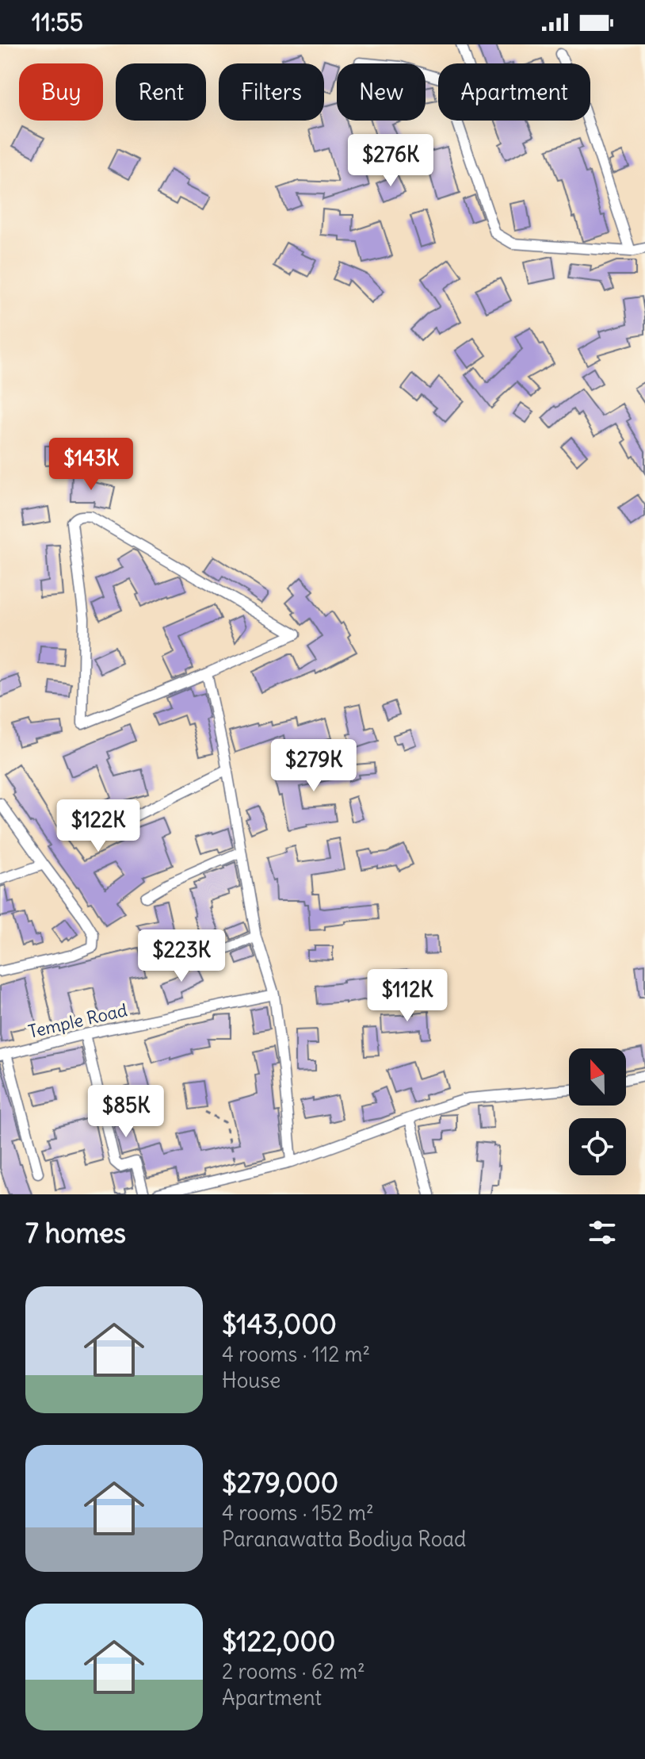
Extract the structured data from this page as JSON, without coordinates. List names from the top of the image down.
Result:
{
  "streets": {
    "street": ["Temple Road"]
  },
  "north": "top",
  "page": {
    "status": "11:55",
    "chip": [
      "Buy",
      "Rent",
      "Filters",
      "New",
      "Apartment"
    ],
    "price": [
      "$276K",
      "$143K",
      "$279K",
      "$122K",
      "$223K",
      "$112K",
      "$85K"
    ],
    "heading": "7 homes",
    "list": [
      {
        "name": "$143,000",
        "note": "4 rooms · 112 m² · House"
      },
      {
        "name": "$279,000",
        "note": "4 rooms · 152 m² · Paranawatta Bodiya Road"
      },
      {
        "name": "$122,000",
        "note": "2 rooms · 62 m² · Apartment"
      }
    ]
  }
}
